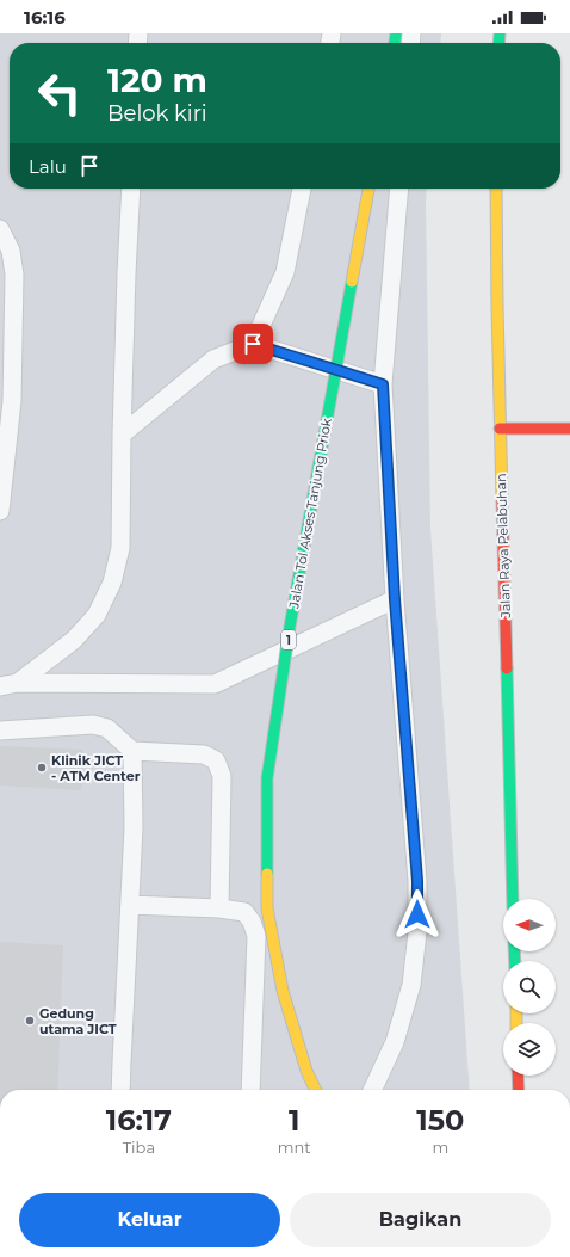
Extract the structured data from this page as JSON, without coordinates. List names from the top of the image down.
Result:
{
  "streets": {
    "highway": ["Jalan Tol Akses Tanjung Priok", "Jalan Raya Pelabuhan", "1"]
  },
  "places": ["Klinik JICT - ATM Center", "Gedung utama JICT"],
  "north": "left",
  "page": {
    "status": "16:16",
    "turn": ["120 m", "Belok kiri"],
    "then": "Lalu",
    "eta": [
      "16:17",
      "Tiba",
      "1",
      "mnt",
      "150",
      "m"
    ],
    "buttons": ["Keluar", "Bagikan"]
  }
}
